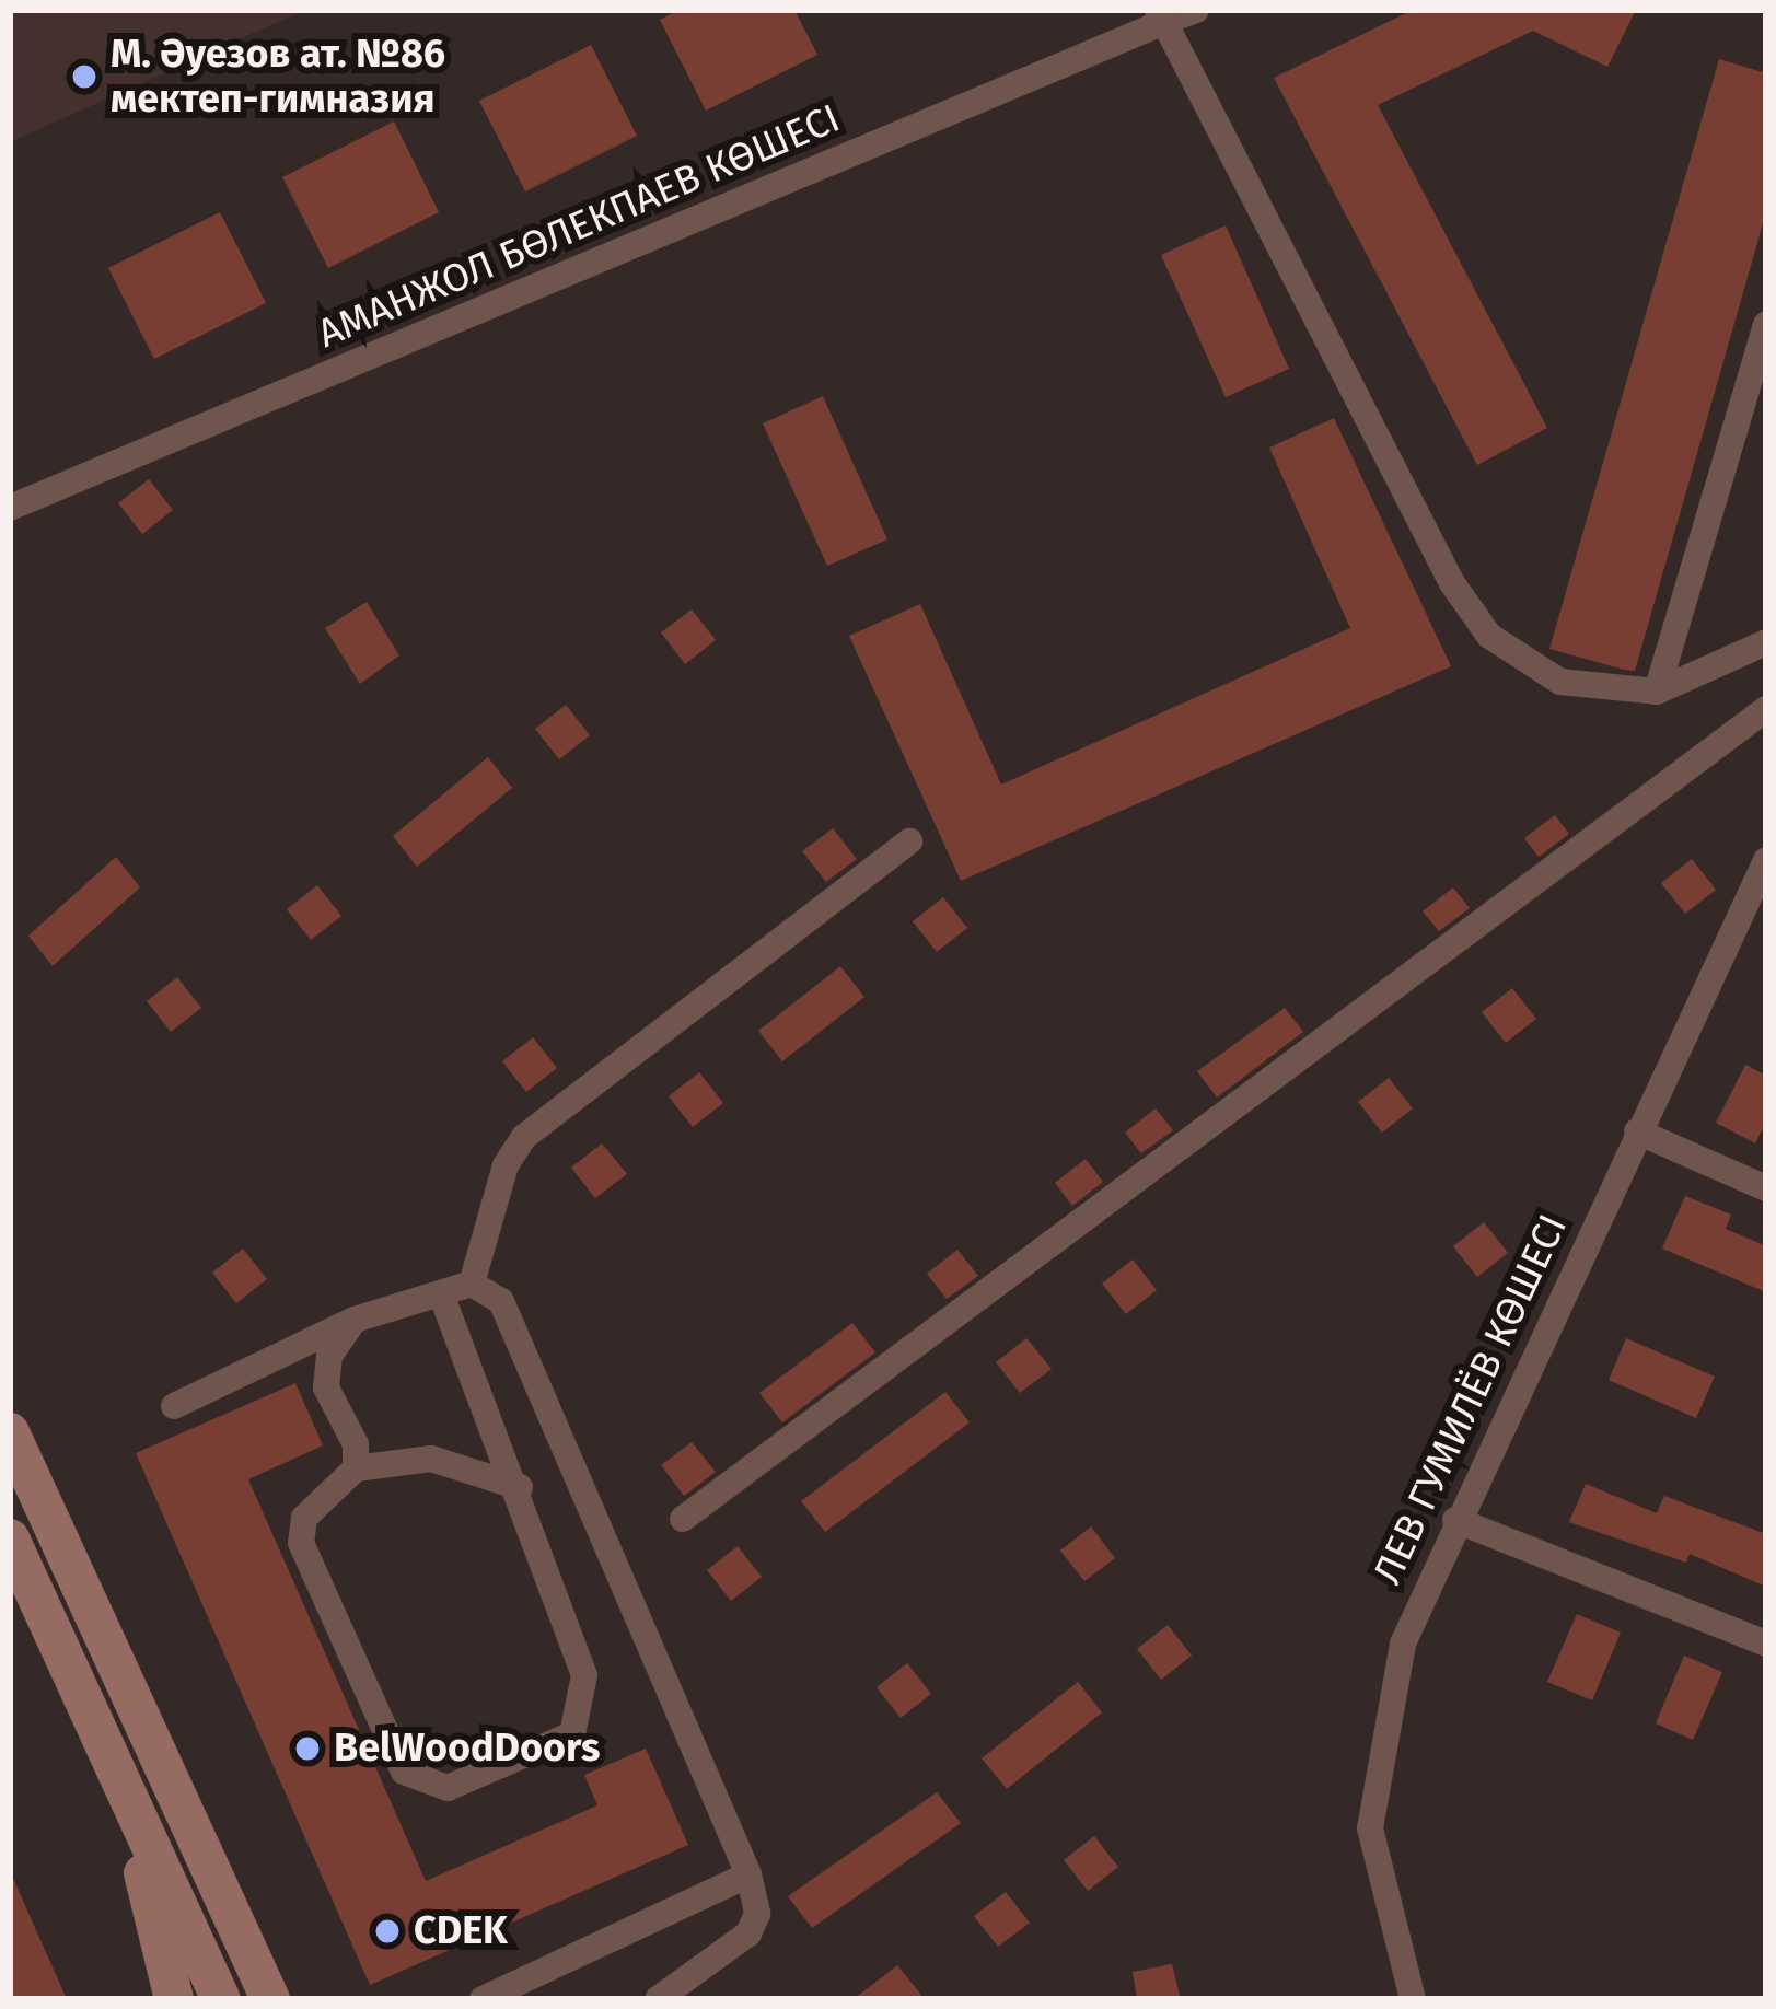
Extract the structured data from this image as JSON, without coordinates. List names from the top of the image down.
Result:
{
  "streets": {
    "street": ["АМАНЖОЛ БӨЛЕКПАЕВ КӨШЕСІ", "ЛЕВ ГУМИЛЁВ КӨШЕСІ"]
  },
  "places": ["М. Әуезов ат. №86 мектеп-гимназия", "BelWoodDoors", "CDEK"]
}
